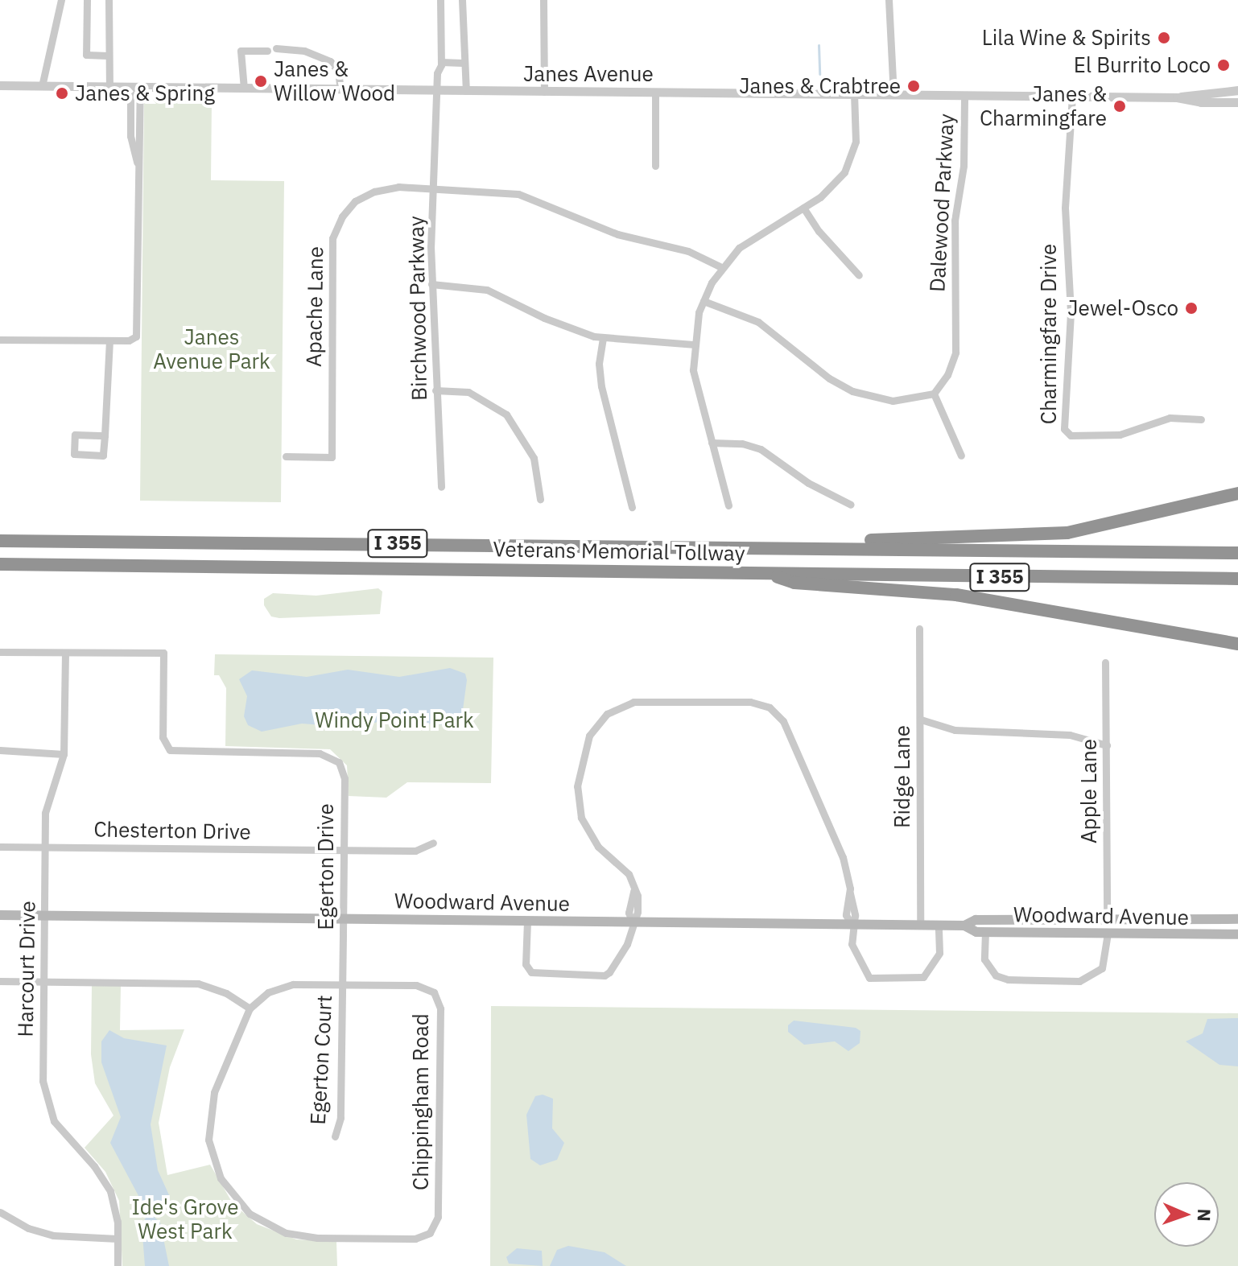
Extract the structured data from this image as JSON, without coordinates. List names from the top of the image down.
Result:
{
  "streets": {
    "highway": ["I 355", "Veterans Memorial Tollway"],
    "main road": ["Woodward Avenue"],
    "street": [
      "Janes Avenue",
      "Dalewood Parkway",
      "Apache Lane",
      "Birchwood Parkway",
      "Charmingfare Drive",
      "Ridge Lane",
      "Apple Lane",
      "Chesterton Drive",
      "Egerton Drive",
      "Harcourt Drive",
      "Egerton Court",
      "Chippingham Road"
    ]
  },
  "crossings": [
    ["Janes Avenue", "Dalewood Parkway"],
    ["Janes Avenue", "Birchwood Parkway"],
    ["Janes Avenue", "Charmingfare Drive"],
    ["Apache Lane", "Birchwood Parkway"],
    ["Ridge Lane", "Woodward Avenue"],
    ["Apple Lane", "Woodward Avenue"],
    ["Chesterton Drive", "Egerton Drive"],
    ["Chesterton Drive", "Harcourt Drive"],
    ["Egerton Drive", "Woodward Avenue"],
    ["Egerton Drive", "Harcourt Drive"],
    ["Egerton Drive", "Egerton Court"],
    ["Egerton Drive", "Chippingham Road"],
    ["Woodward Avenue", "Harcourt Drive"],
    ["Egerton Court", "Chippingham Road"]
  ],
  "parks": ["Janes Avenue Park", "Windy Point Park", "Ide's Grove West Park"],
  "places": [
    "Lila Wine & Spirits",
    "El Burrito Loco",
    "Janes & Willow Wood",
    "Janes & Crabtree",
    "Janes & Spring",
    "Janes & Charmingfare",
    "Jewel-Osco"
  ],
  "north": "right"
}
